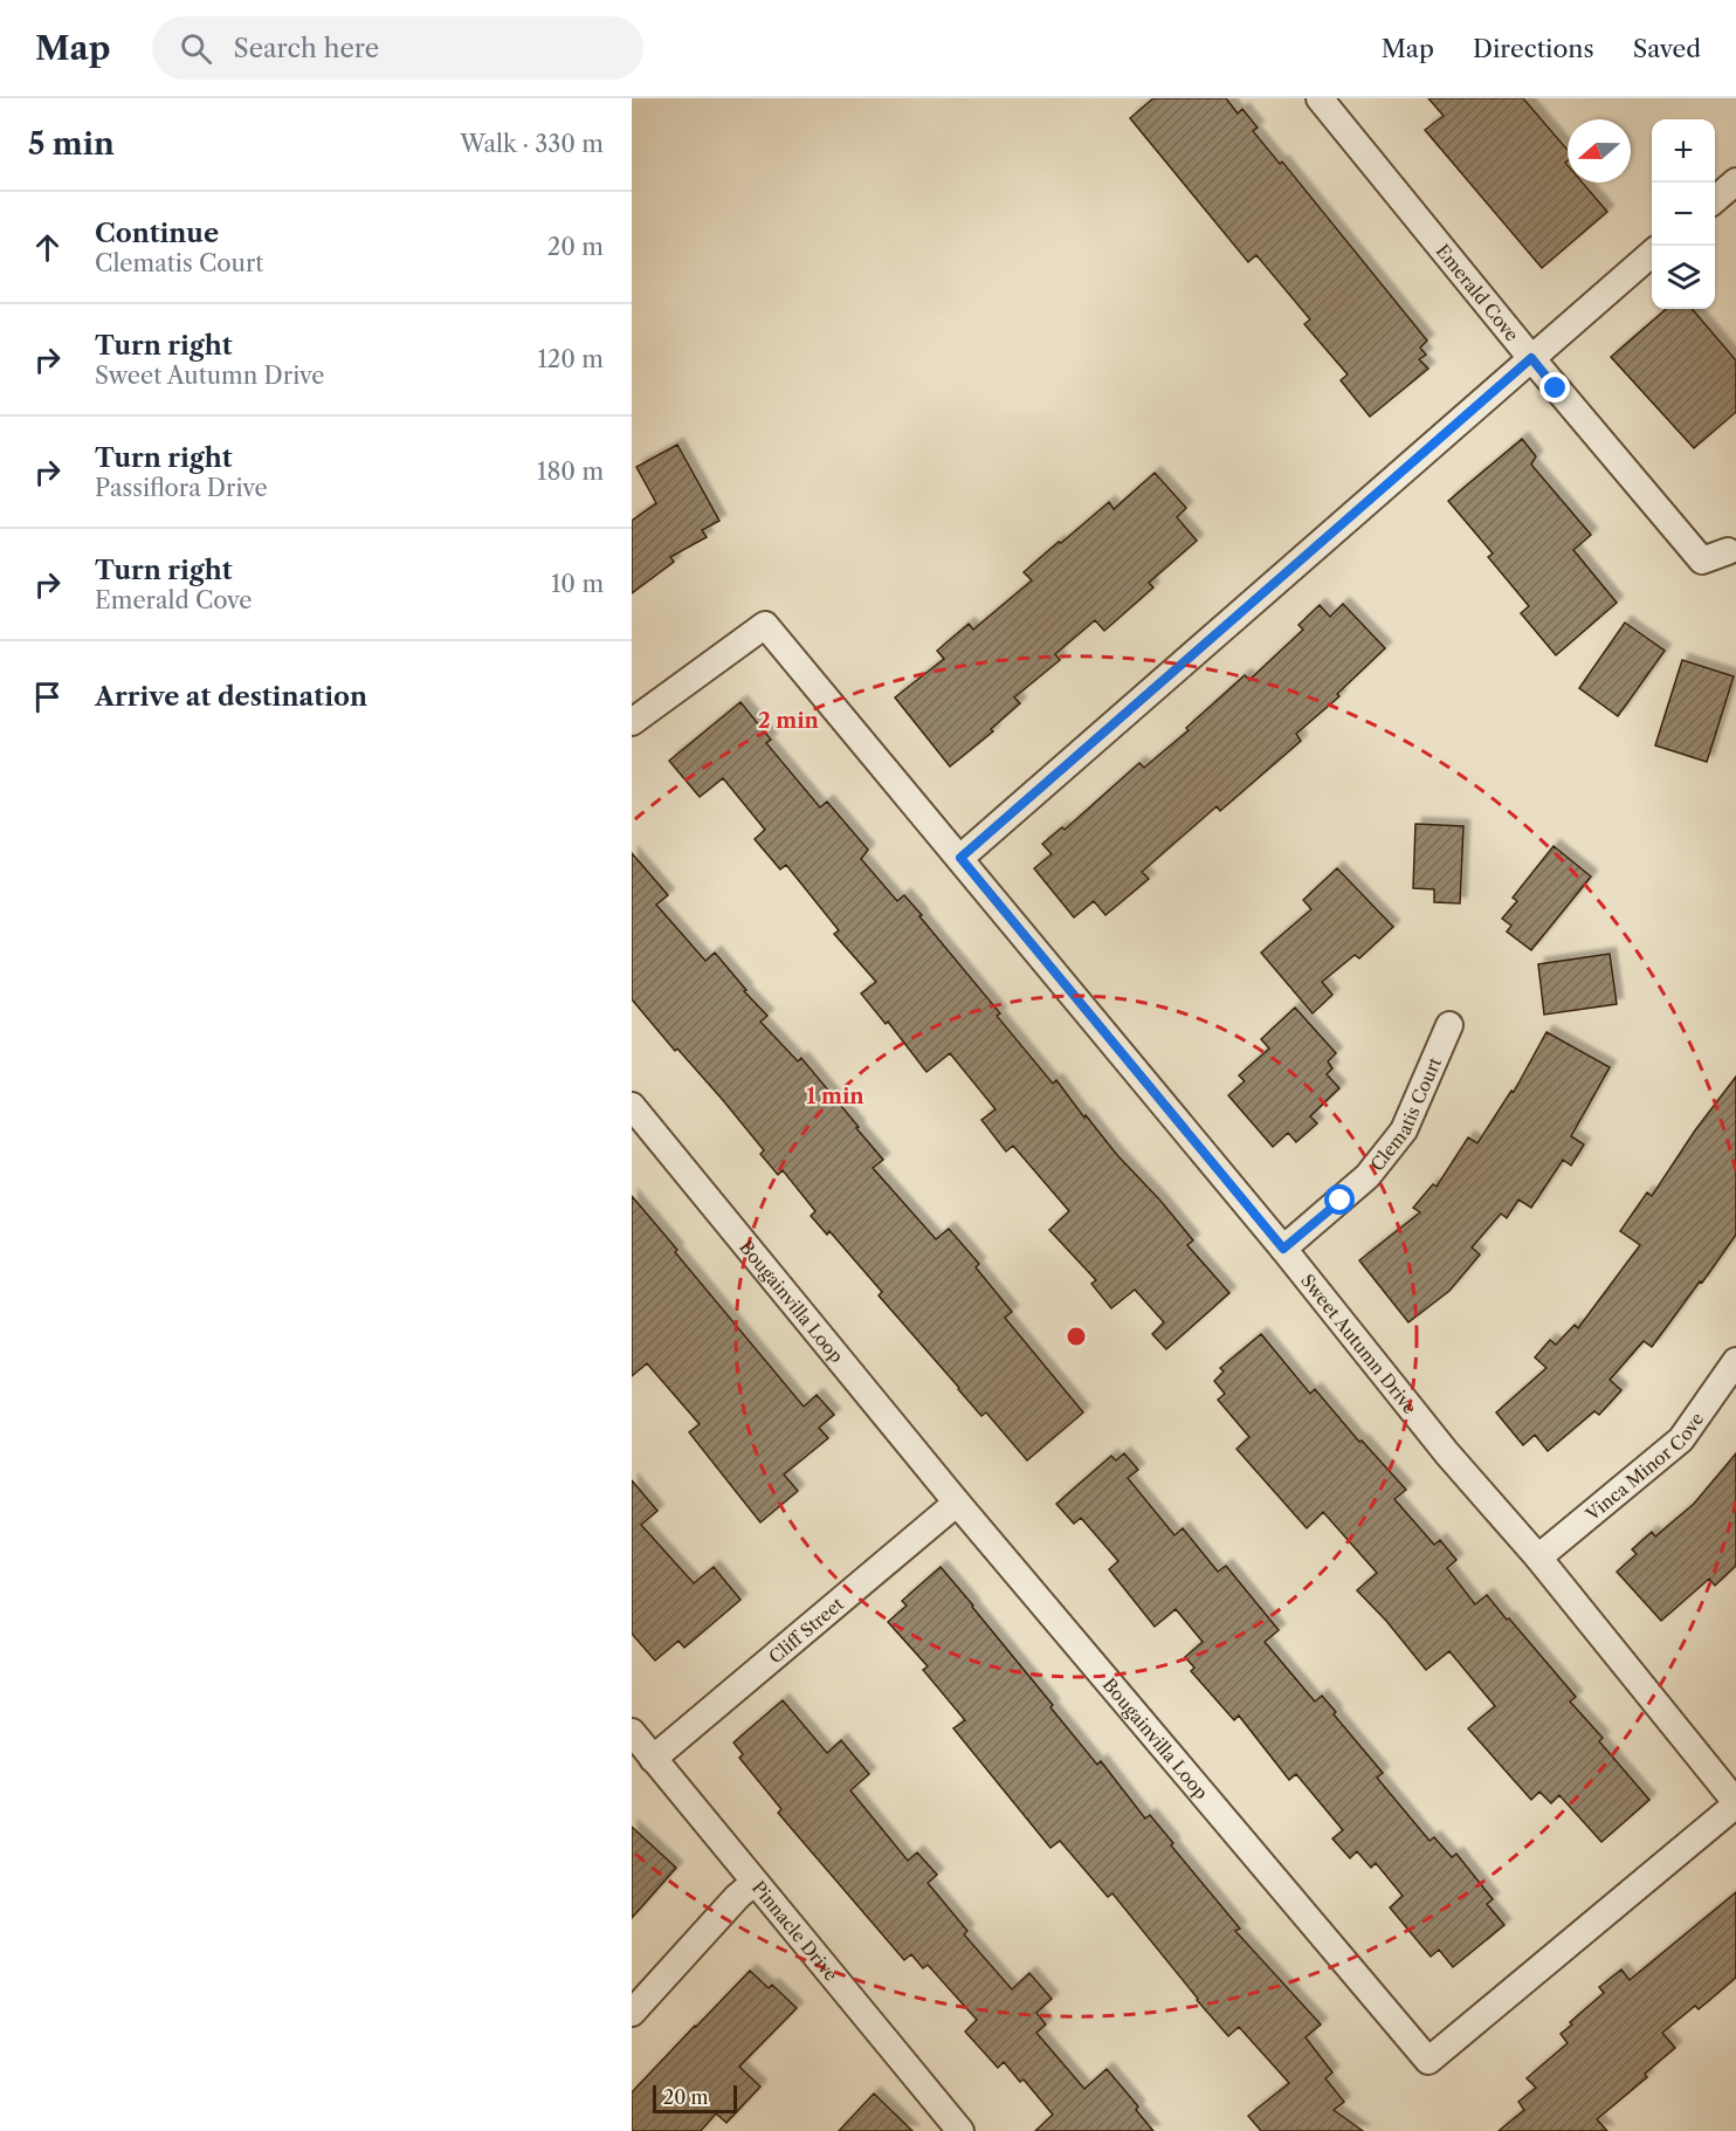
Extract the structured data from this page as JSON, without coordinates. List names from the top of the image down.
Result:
{
  "streets": {
    "street": [
      "Emerald Cove",
      "Clematis Court",
      "Bougainvilla Loop",
      "Sweet Autumn Drive",
      "Vinca Minor Cove",
      "Cliff Street",
      "Pinnacle Drive"
    ]
  },
  "crossings": [
    ["Clematis Court", "Sweet Autumn Drive"],
    ["Bougainvilla Loop", "Sweet Autumn Drive"],
    ["Bougainvilla Loop", "Cliff Street"],
    ["Sweet Autumn Drive", "Vinca Minor Cove"],
    ["Cliff Street", "Pinnacle Drive"]
  ],
  "scale_bar": "20 m",
  "north": "left",
  "page": {
    "header": "Map",
    "search": "Search here",
    "nav": ["Map", "Directions", "Saved"],
    "heading": ["5 min", "Walk · 330 m"],
    "map_buttons": ["+", "−"],
    "list": [
      ["Continue", "Clematis Court", "20 m"],
      ["Turn right", "Sweet Autumn Drive", "120 m"],
      ["Turn right", "Passiflora Drive", "180 m"],
      ["Turn right", "Emerald Cove", "10 m"],
      "Arrive at destination"
    ],
    "scale": "20 m"
  },
  "rings": ["2 min", "1 min"]
}
